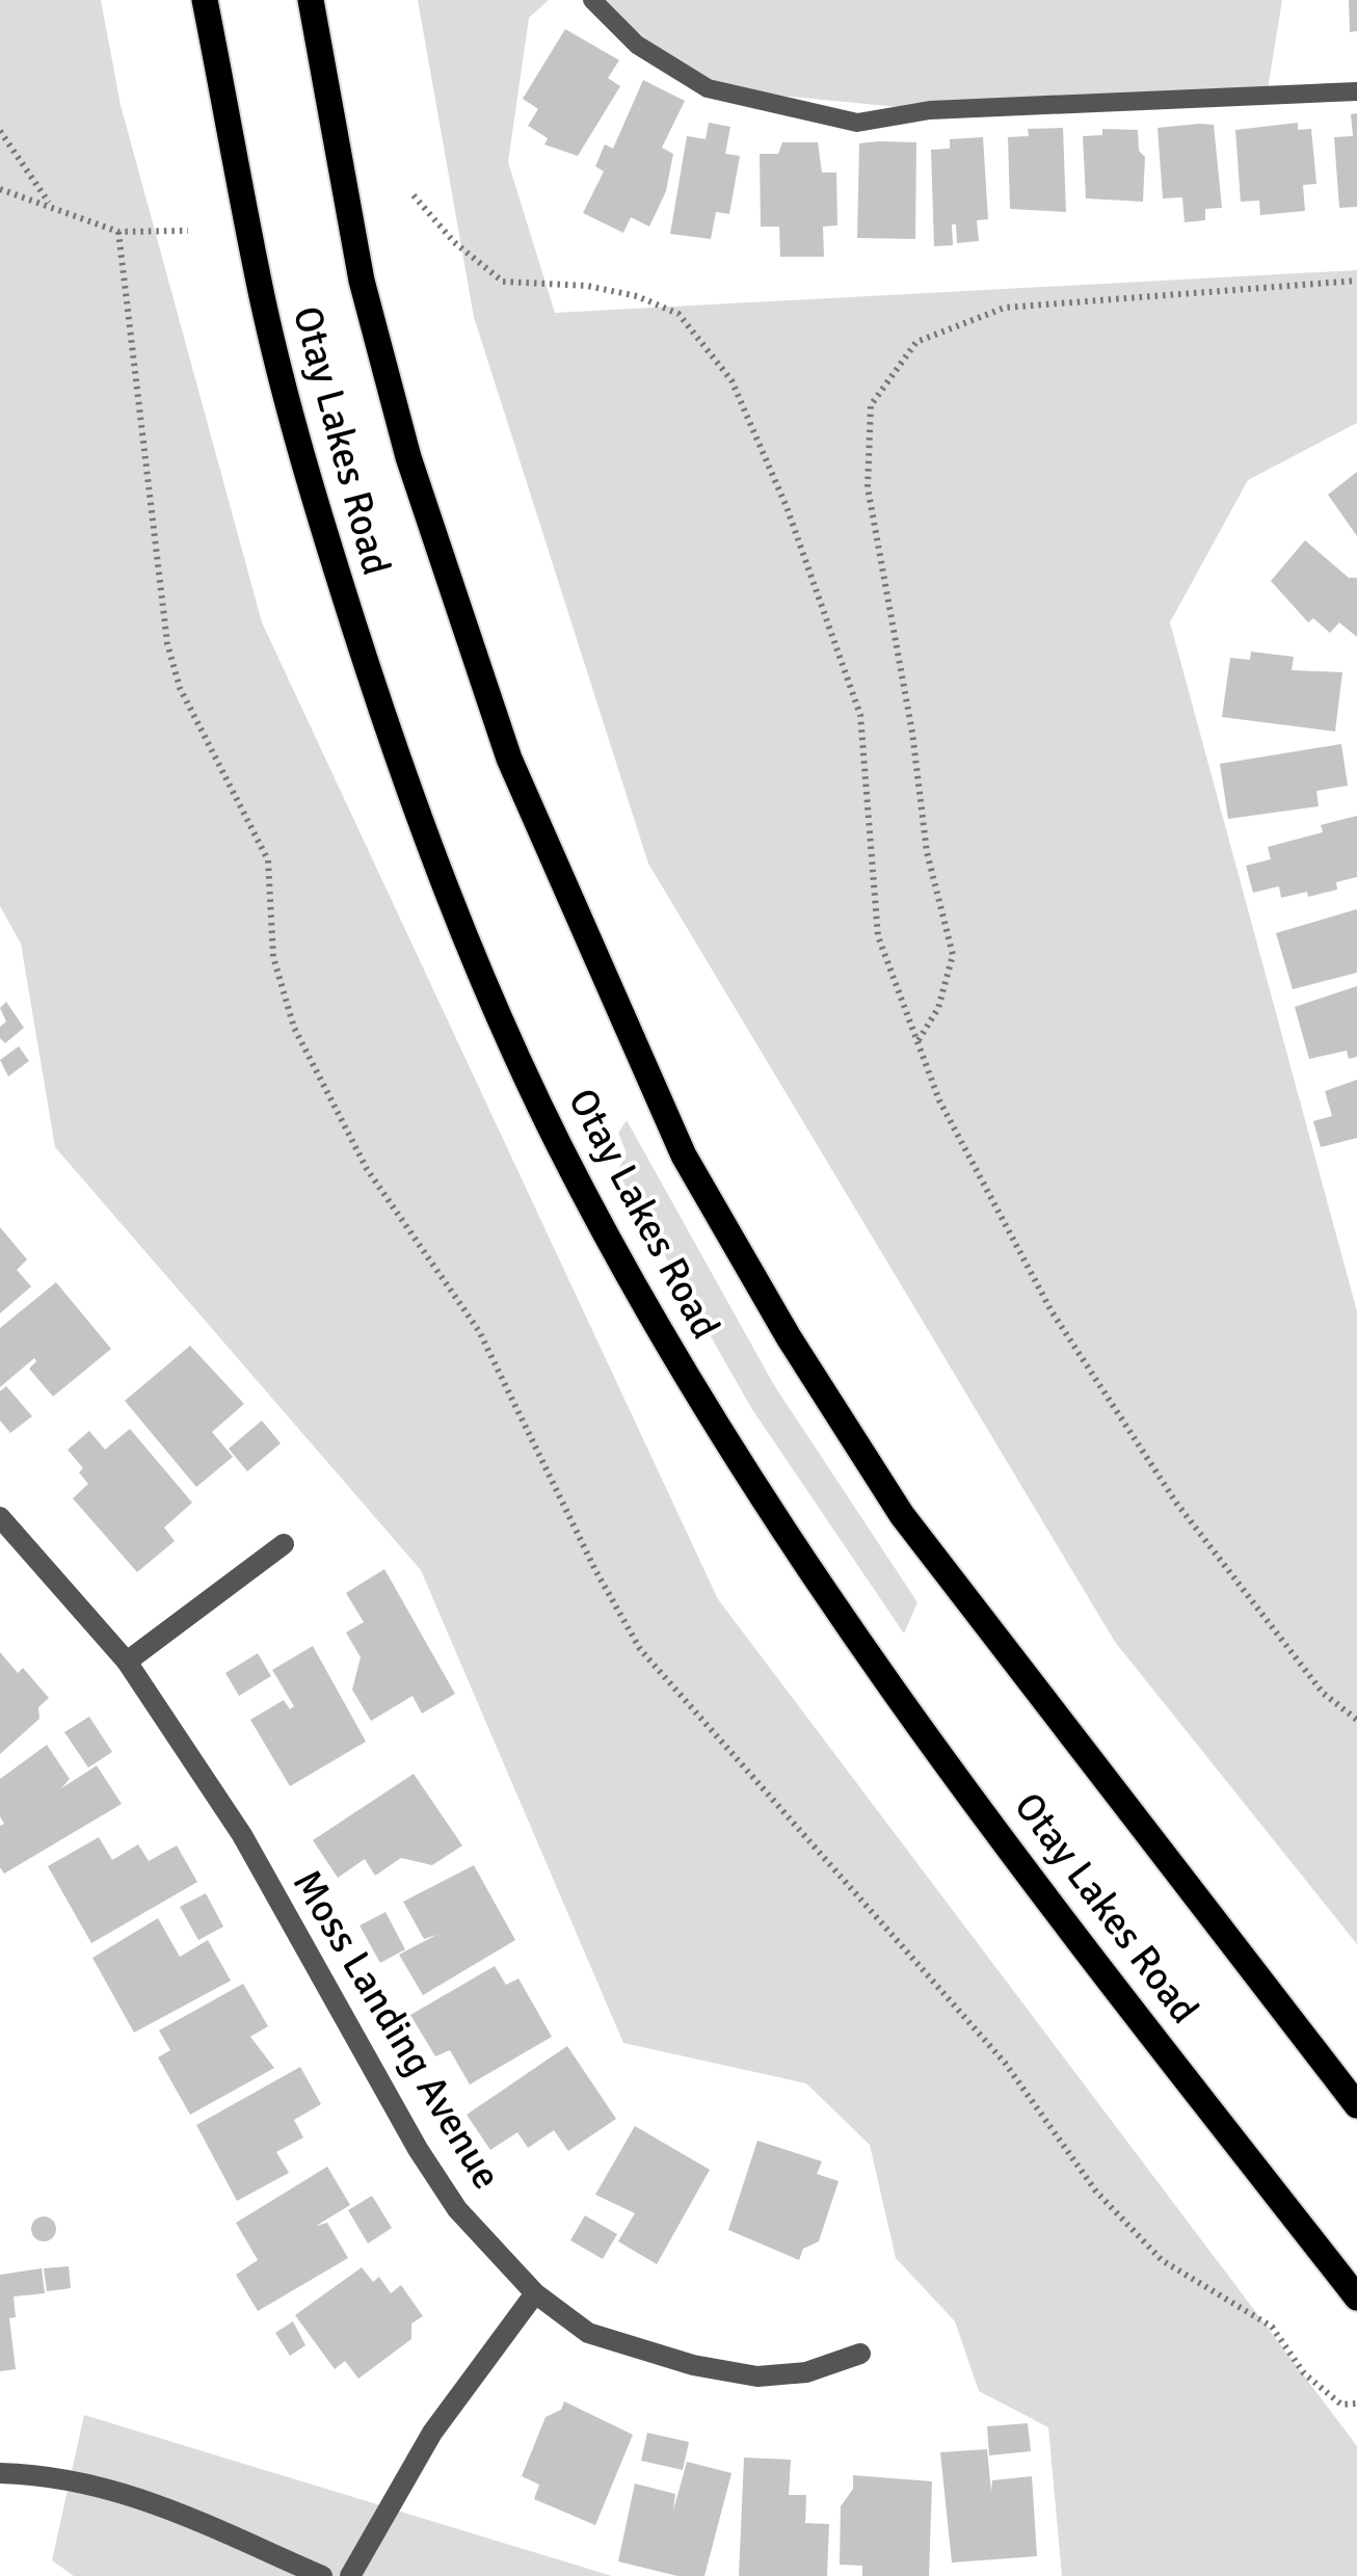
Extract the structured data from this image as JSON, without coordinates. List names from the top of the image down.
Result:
{
  "streets": {
    "main road": ["Otay Lakes Road"],
    "street": ["Moss Landing Avenue"]
  }
}
